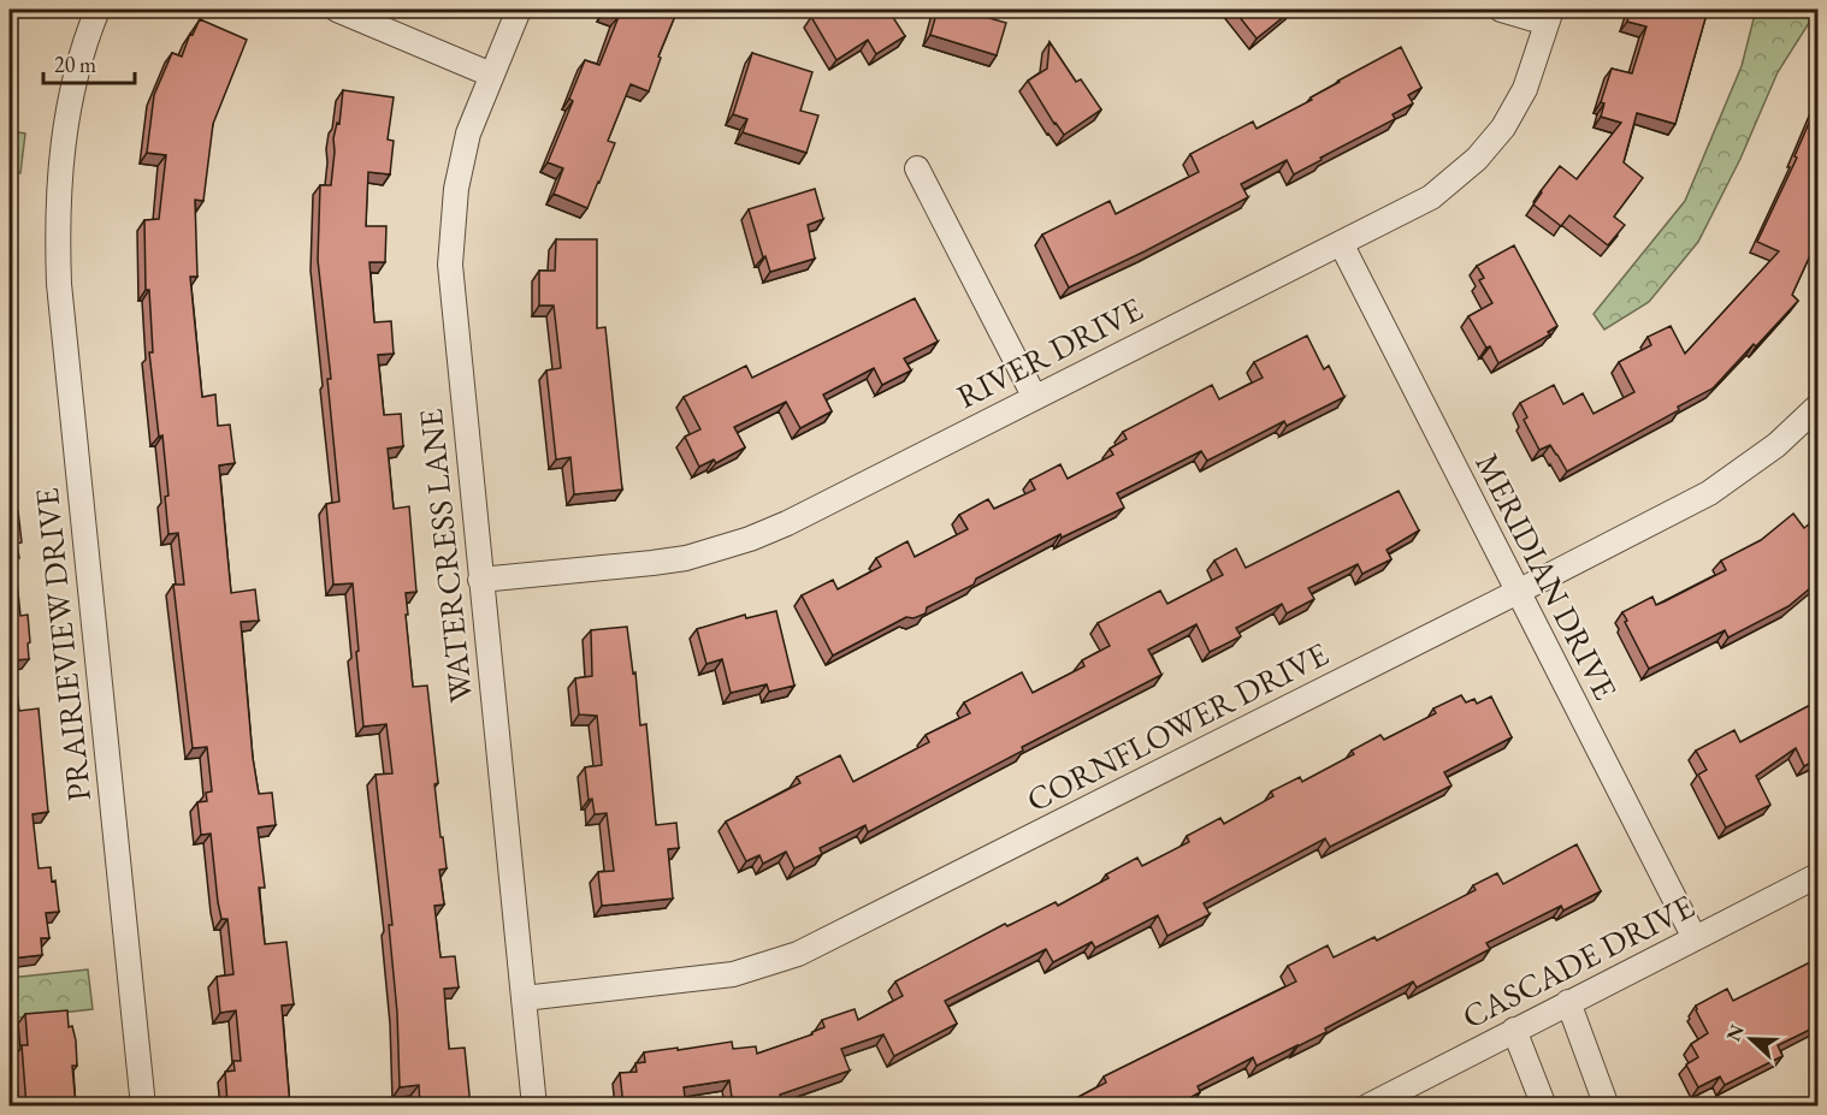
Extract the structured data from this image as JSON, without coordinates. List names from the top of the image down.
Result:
{
  "streets": {
    "street": [
      "RIVER DRIVE",
      "WATERCRESS LANE",
      "MERIDIAN DRIVE",
      "PRAIRIEVIEW DRIVE",
      "CORNFLOWER DRIVE",
      "CASCADE DRIVE"
    ]
  },
  "crossings": [
    ["RIVER DRIVE", "WATERCRESS LANE"],
    ["RIVER DRIVE", "MERIDIAN DRIVE"],
    ["WATERCRESS LANE", "CORNFLOWER DRIVE"],
    ["MERIDIAN DRIVE", "CORNFLOWER DRIVE"],
    ["MERIDIAN DRIVE", "CASCADE DRIVE"]
  ],
  "scale_bar": "20 m",
  "north": "left"
}
